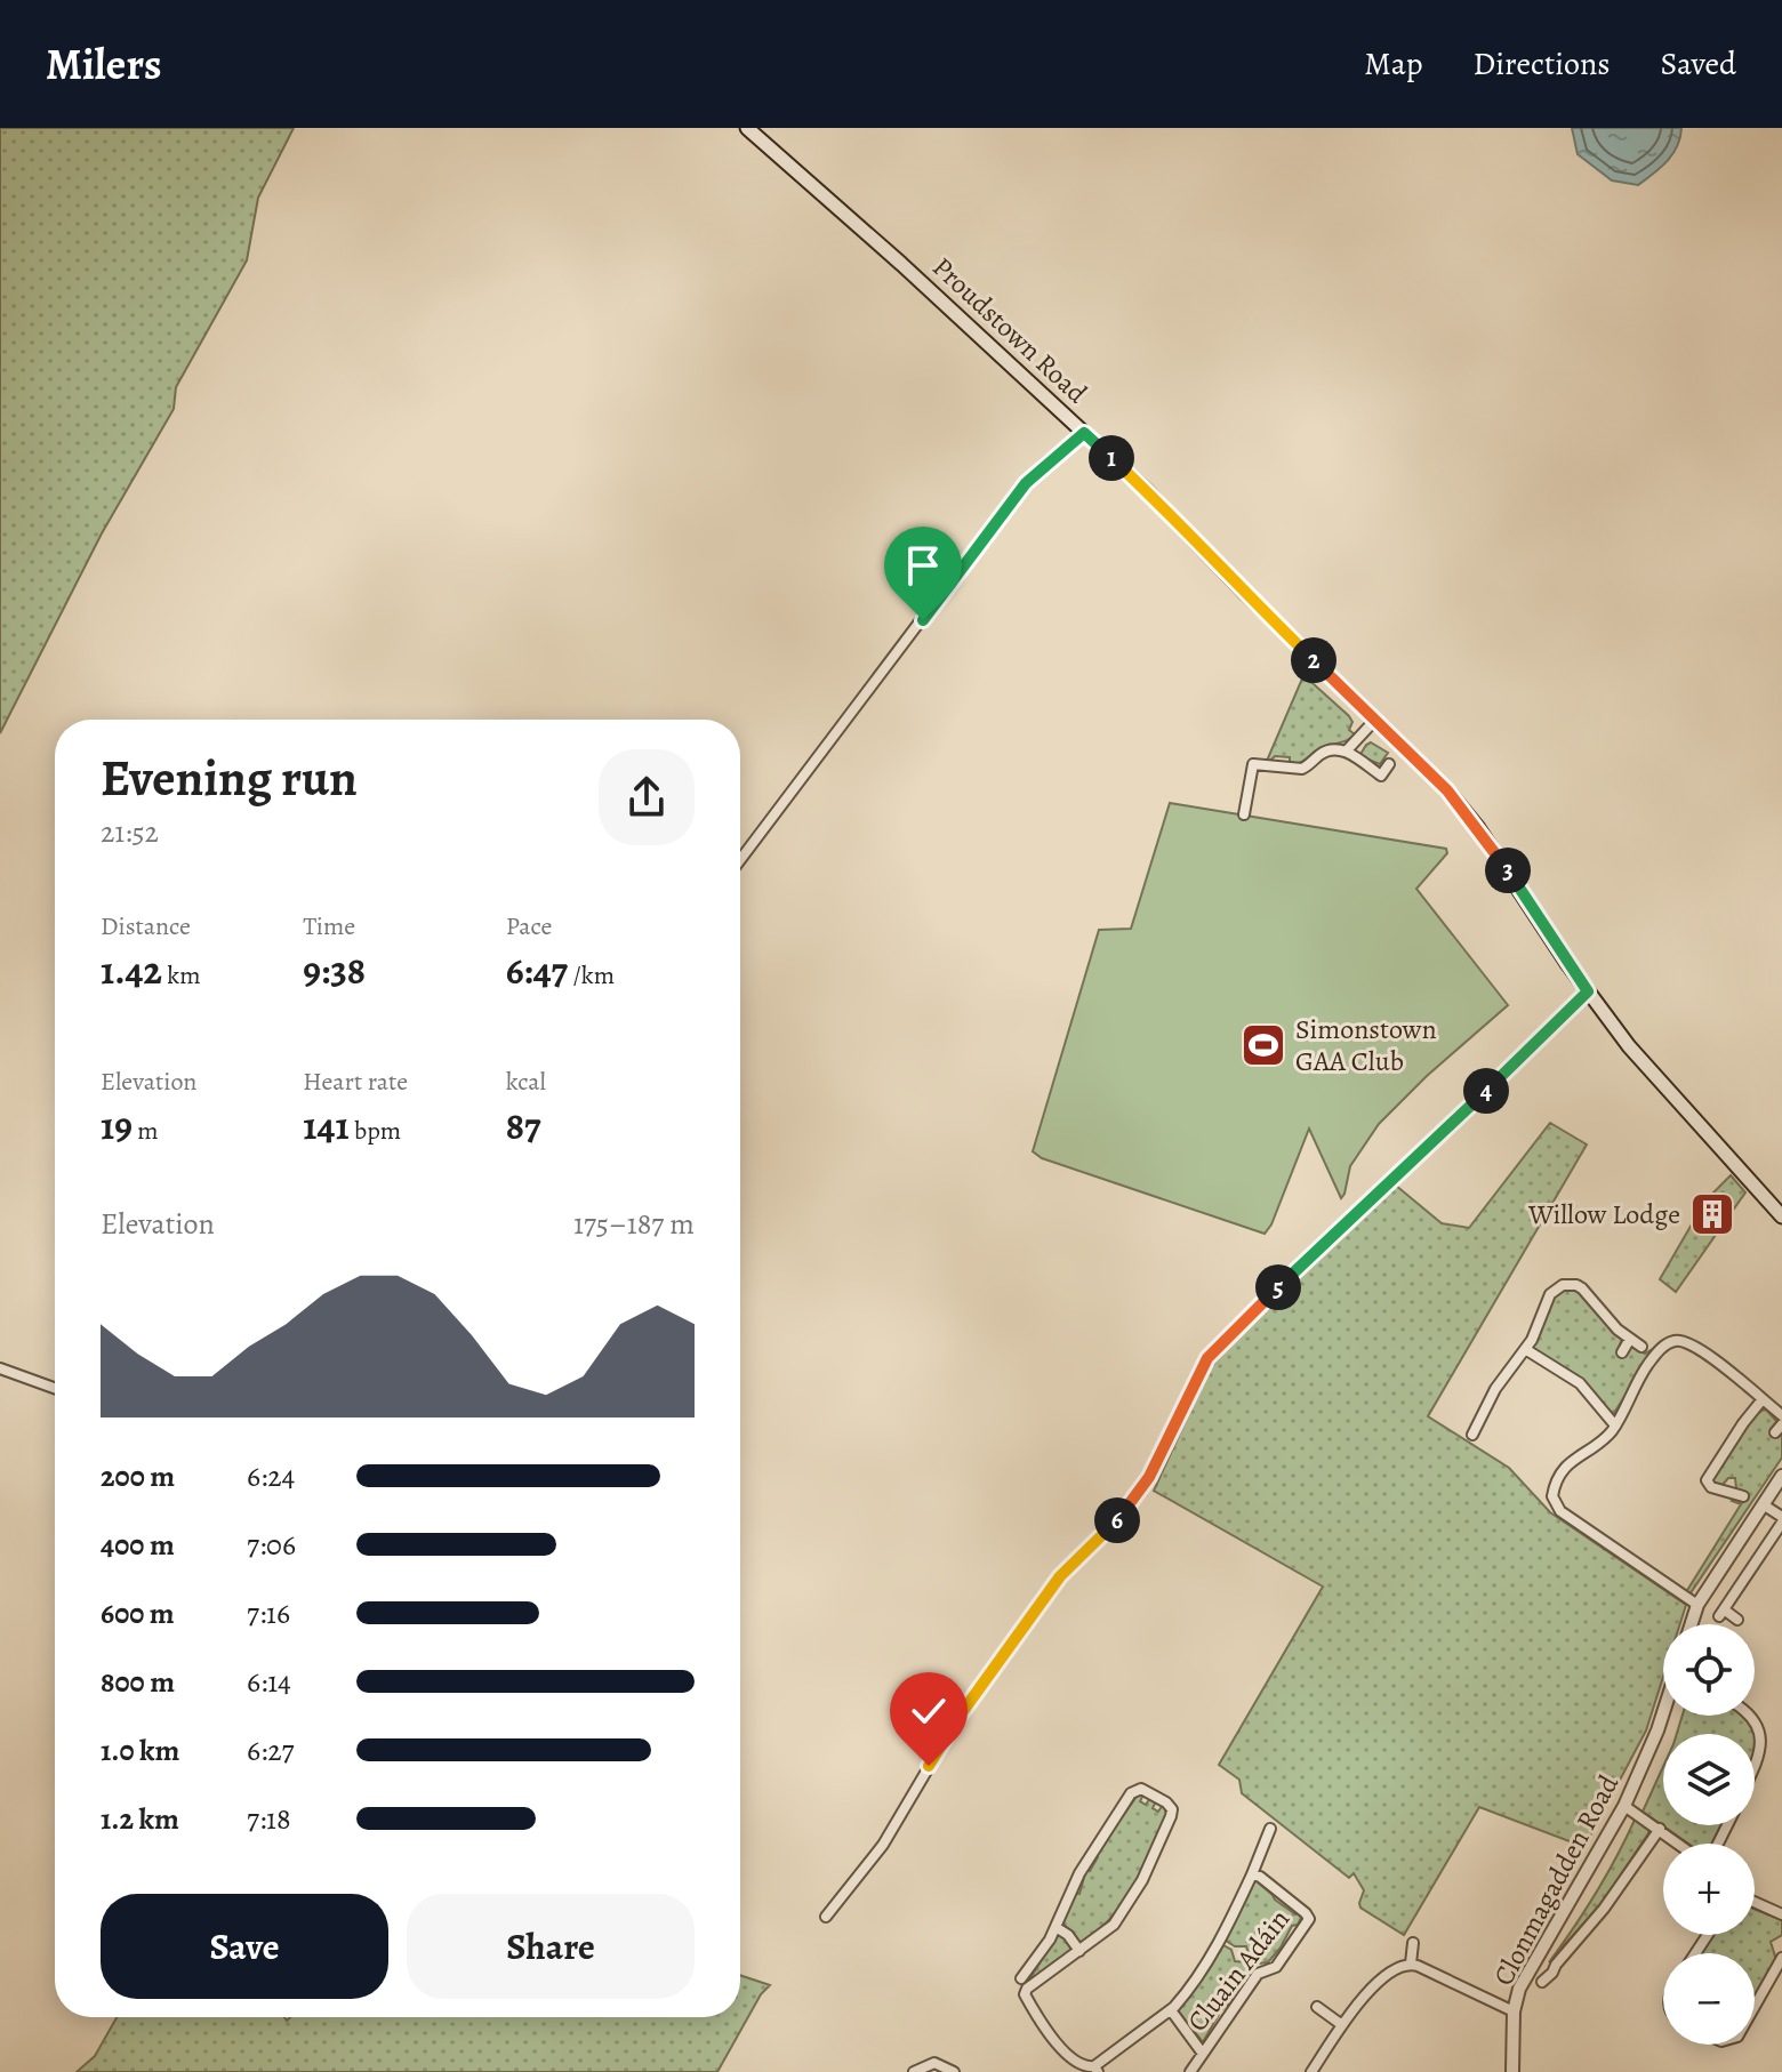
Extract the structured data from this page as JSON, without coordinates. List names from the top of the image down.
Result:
{
  "streets": {
    "main road": ["Proudstown Road"],
    "street": ["Clonmagadden Road", "Cluain Adáin"]
  },
  "places": {
    "sports": ["Simonstown GAA Club"],
    "building": ["Willow Lodge"]
  },
  "page": {
    "header": "Milers",
    "nav": ["Map", "Directions", "Saved"],
    "pins": [
      "1",
      "2",
      "3",
      "4",
      "5",
      "6"
    ],
    "heading": ["Evening run", "21:52"],
    "stats": [
      ["Distance", "1.42 km"],
      ["Time", "9:38"],
      ["Pace", "6:47 /km"],
      ["Elevation", "19 m"],
      ["Heart rate", "141 bpm"],
      ["kcal", "87"]
    ],
    "chart": ["Elevation", "175–187 m"],
    "list": [
      {
        "name": "200 m",
        "note": "6:24"
      },
      {
        "name": "400 m",
        "note": "7:06"
      },
      {
        "name": "600 m",
        "note": "7:16"
      },
      {
        "name": "800 m",
        "note": "6:14"
      },
      {
        "name": "1.0 km",
        "note": "6:27"
      },
      {
        "name": "1.2 km",
        "note": "7:18"
      }
    ],
    "map_buttons": ["+", "−"],
    "buttons": ["Save", "Share"]
  }
}
